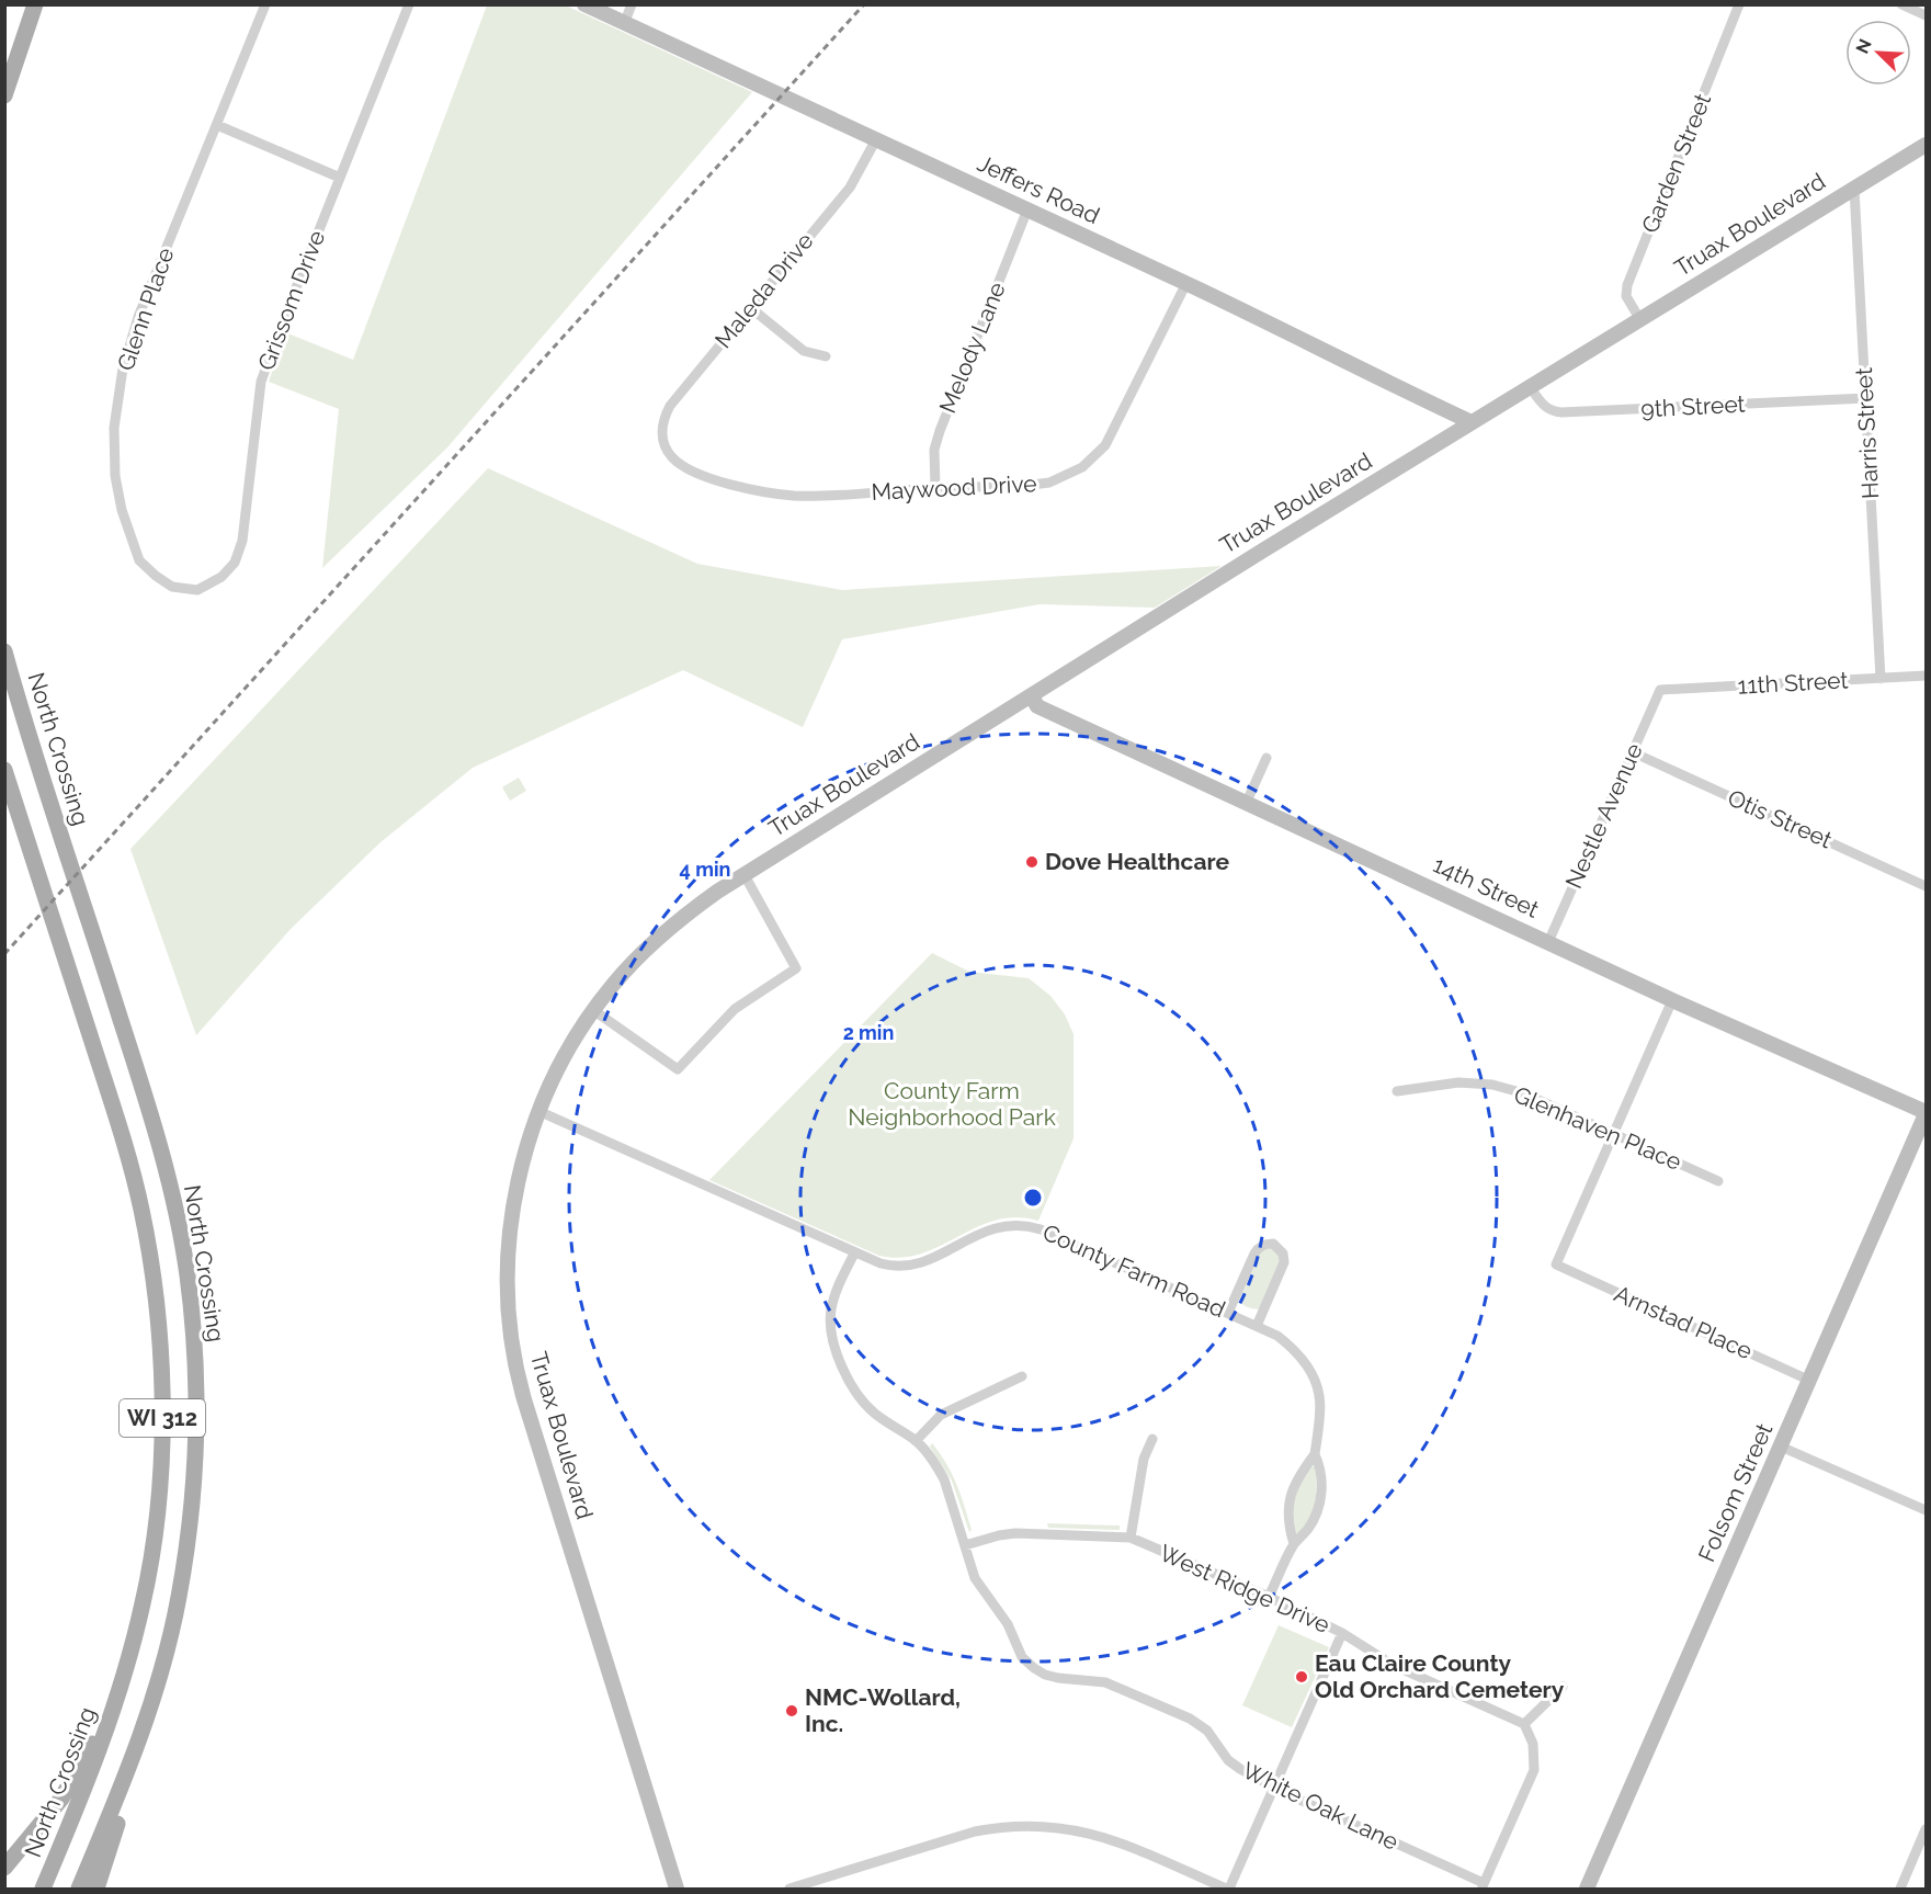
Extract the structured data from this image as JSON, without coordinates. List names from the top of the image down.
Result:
{
  "streets": {
    "main road": [
      "Jeffers Road",
      "Truax Boulevard",
      "North Crossing",
      "14th Street",
      "WI 312",
      "Folsom Street"
    ],
    "street": [
      "Garden Street",
      "Maleda Drive",
      "Grissom Drive",
      "Glenn Place",
      "Melody Lane",
      "9th Street",
      "Harris Street",
      "Maywood Drive",
      "11th Street",
      "Nestle Avenue",
      "Otis Street",
      "Glenhaven Place",
      "County Farm Road",
      "Arnstad Place",
      "West Ridge Drive",
      "White Oak Lane"
    ]
  },
  "crossings": [
    ["Garden Street", "Truax Boulevard"],
    ["Jeffers Road", "Truax Boulevard"],
    ["Jeffers Road", "Maleda Drive"],
    ["Jeffers Road", "Melody Lane"],
    ["Jeffers Road", "Maywood Drive"],
    ["Truax Boulevard", "9th Street"],
    ["Truax Boulevard", "Harris Street"],
    ["Truax Boulevard", "14th Street"],
    ["Truax Boulevard", "County Farm Road"],
    ["Maleda Drive", "Maywood Drive"],
    ["Grissom Drive", "Glenn Place"],
    ["Melody Lane", "Maywood Drive"],
    ["9th Street", "Harris Street"],
    ["Harris Street", "11th Street"],
    ["11th Street", "Nestle Avenue"],
    ["Nestle Avenue", "Otis Street"],
    ["Nestle Avenue", "14th Street"],
    ["14th Street", "Folsom Street"],
    ["Glenhaven Place", "Arnstad Place"],
    ["County Farm Road", "West Ridge Drive"],
    ["County Farm Road", "White Oak Lane"],
    ["Arnstad Place", "Folsom Street"],
    ["West Ridge Drive", "White Oak Lane"]
  ],
  "parks": ["County Farm Neighborhood Park"],
  "places": ["Dove Healthcare", "Eau Claire County Old Orchard Cemetery", "NMC-Wollard, Inc."],
  "north": "top left",
  "rings": ["4 min", "2 min"]
}
